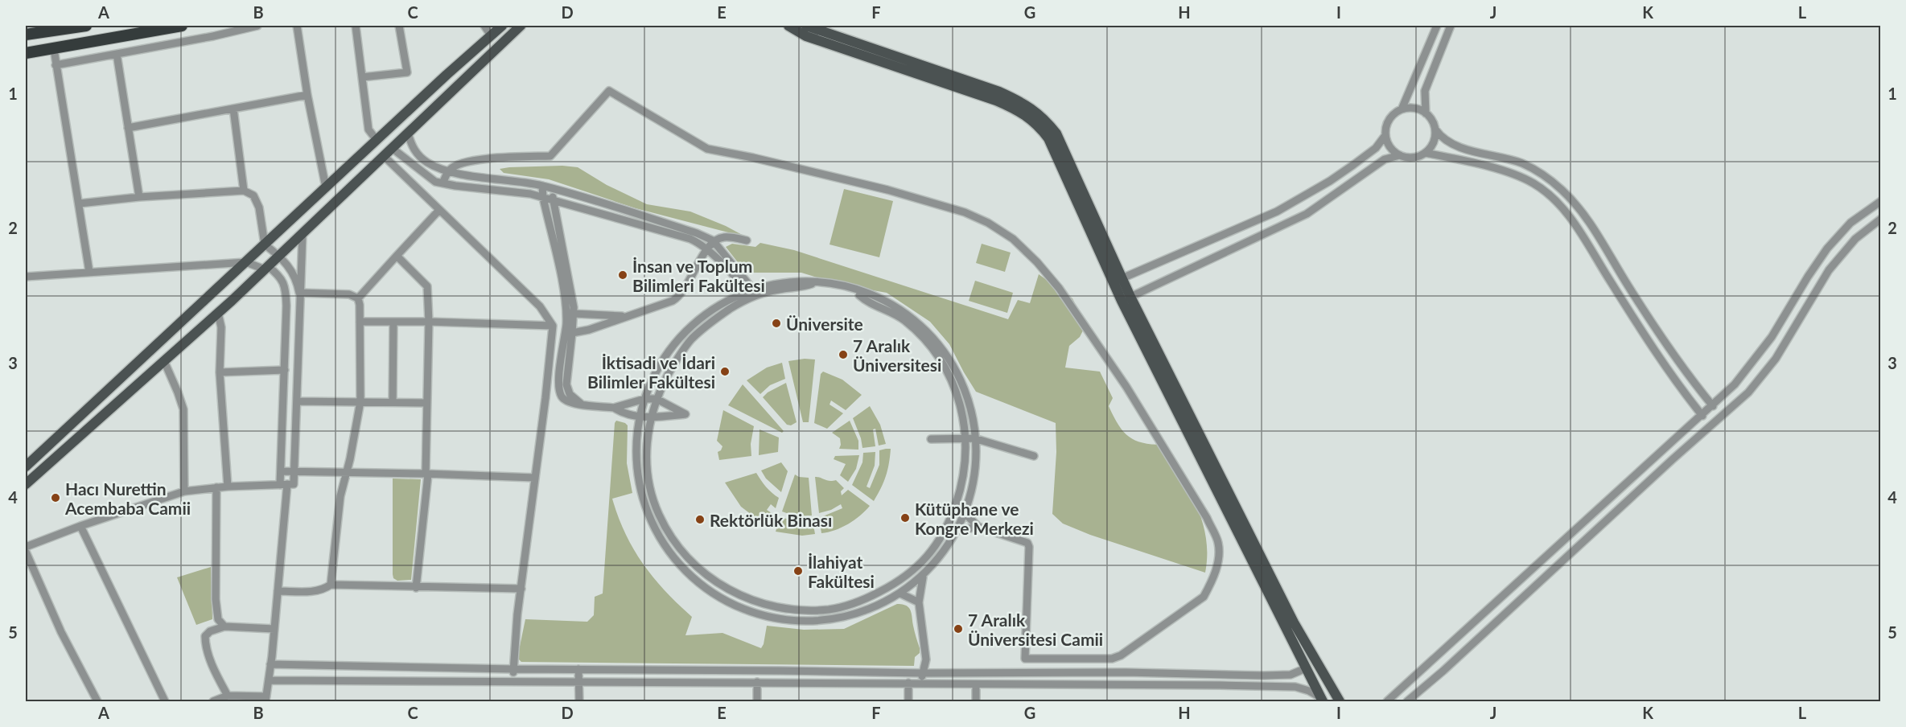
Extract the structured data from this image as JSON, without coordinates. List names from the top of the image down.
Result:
{
  "places": [
    "İnsan ve Toplum Bilimleri Fakültesi",
    "Üniversite",
    "7 Aralık Üniversitesi",
    "İktisadi ve İdari Bilimler Fakültesi",
    "Hacı Nurettin Acembaba Camii",
    "Kütüphane ve Kongre Merkezi",
    "Rektörlük Binası",
    "İlahiyat Fakültesi",
    "7 Aralık Üniversitesi Camii"
  ],
  "grid": {
    "columns": [
      "A",
      "B",
      "C",
      "D",
      "E",
      "F",
      "G",
      "H",
      "I",
      "J",
      "K",
      "L"
    ],
    "rows": [
      "1",
      "2",
      "3",
      "4",
      "5"
    ]
  }
}
